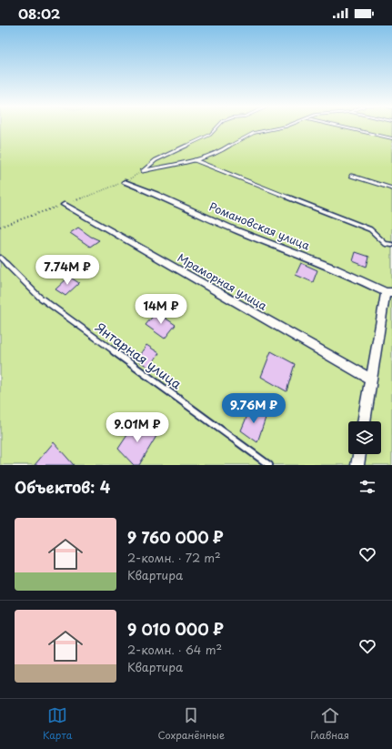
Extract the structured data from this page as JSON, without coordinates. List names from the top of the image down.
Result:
{
  "streets": {
    "street": ["Романовская улица", "Мраморная улица"],
    "lane": ["Янтарная улица"]
  },
  "page": {
    "status": "08:02",
    "price": [
      "7.74M ₽",
      "14M ₽",
      "9.76M ₽",
      "9.01M ₽"
    ],
    "heading": "Объектов: 4",
    "list": [
      {
        "name": "9 760 000 ₽",
        "note": "2-комн. · 72 m² · Квартира"
      },
      {
        "name": "9 010 000 ₽",
        "note": "2-комн. · 64 m² · Квартира"
      }
    ],
    "tabs": ["Карта", "Сохранённые", "Главная"]
  }
}
